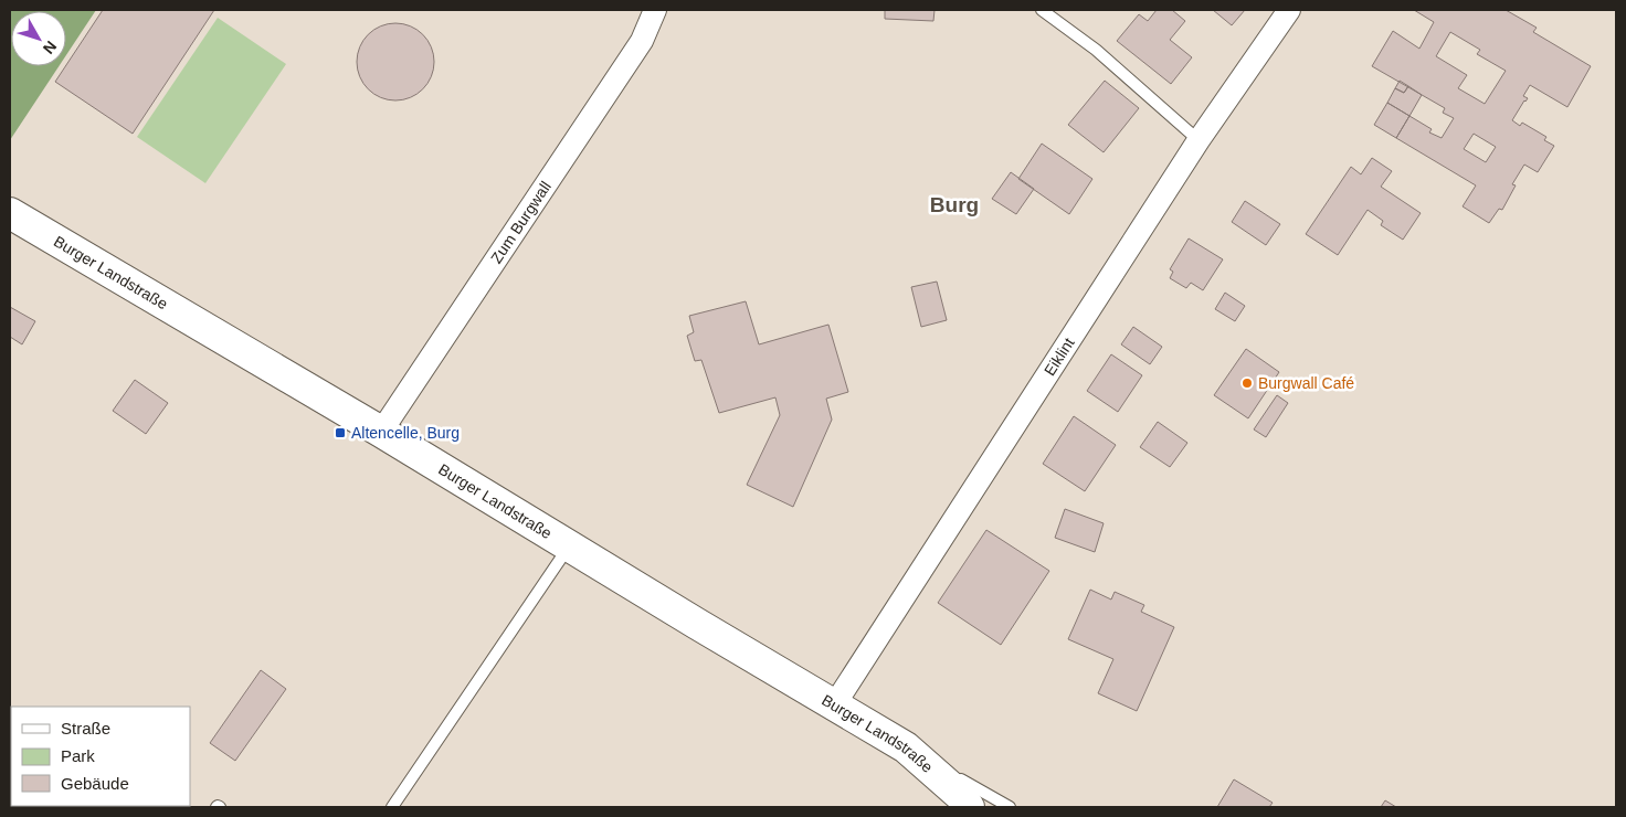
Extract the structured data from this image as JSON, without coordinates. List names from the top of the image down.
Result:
{
  "streets": {
    "street": ["Zum Burgwall", "Burger Landstraße", "Eiklint"]
  },
  "crossings": [
    ["Zum Burgwall", "Burger Landstraße"],
    ["Burger Landstraße", "Eiklint"]
  ],
  "districts": ["Burg"],
  "places": {
    "other": ["Burgwall Café"],
    "transit": ["Altencelle, Burg"]
  },
  "legend": ["Straße", "Park", "Gebäude"],
  "north": "bottom right"
}
